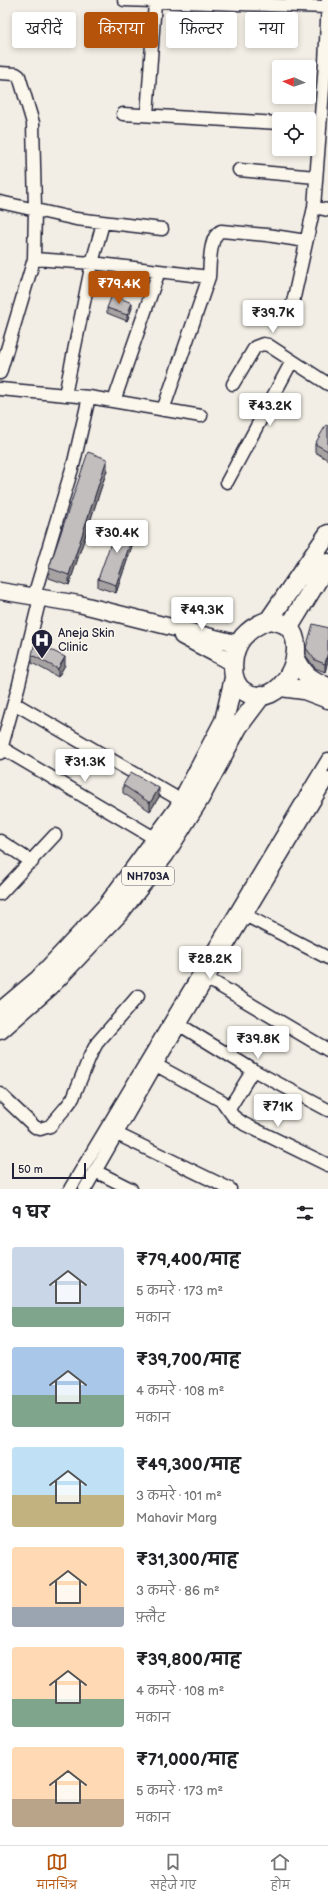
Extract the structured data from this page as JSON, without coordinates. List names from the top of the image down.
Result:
{
  "streets": {
    "highway": ["NH703A"]
  },
  "places": {
    "hospital": ["Aneja Skin Clinic"]
  },
  "scale_bar": "50 m",
  "north": "left",
  "page": {
    "chip": [
      "खरीदें",
      "किराया",
      "फ़िल्टर",
      "नया"
    ],
    "price": [
      "₹79.4K",
      "₹39.7K",
      "₹43.2K",
      "₹30.4K",
      "₹49.3K",
      "₹31.3K",
      "₹28.2K",
      "₹39.8K",
      "₹71K"
    ],
    "scale": "50 m",
    "heading": "9 घर",
    "list": [
      {
        "name": "₹79,400/माह",
        "note": "5 कमरे · 173 m² · मकान"
      },
      {
        "name": "₹39,700/माह",
        "note": "4 कमरे · 108 m² · मकान"
      },
      {
        "name": "₹49,300/माह",
        "note": "3 कमरे · 101 m² · Mahavir Marg"
      },
      {
        "name": "₹31,300/माह",
        "note": "3 कमरे · 86 m² · फ़्लैट"
      },
      {
        "name": "₹39,800/माह",
        "note": "4 कमरे · 108 m² · मकान"
      },
      {
        "name": "₹71,000/माह",
        "note": "5 कमरे · 173 m² · मकान"
      }
    ],
    "tabs": ["मानचित्र", "सहेजे गए", "होम"]
  }
}
